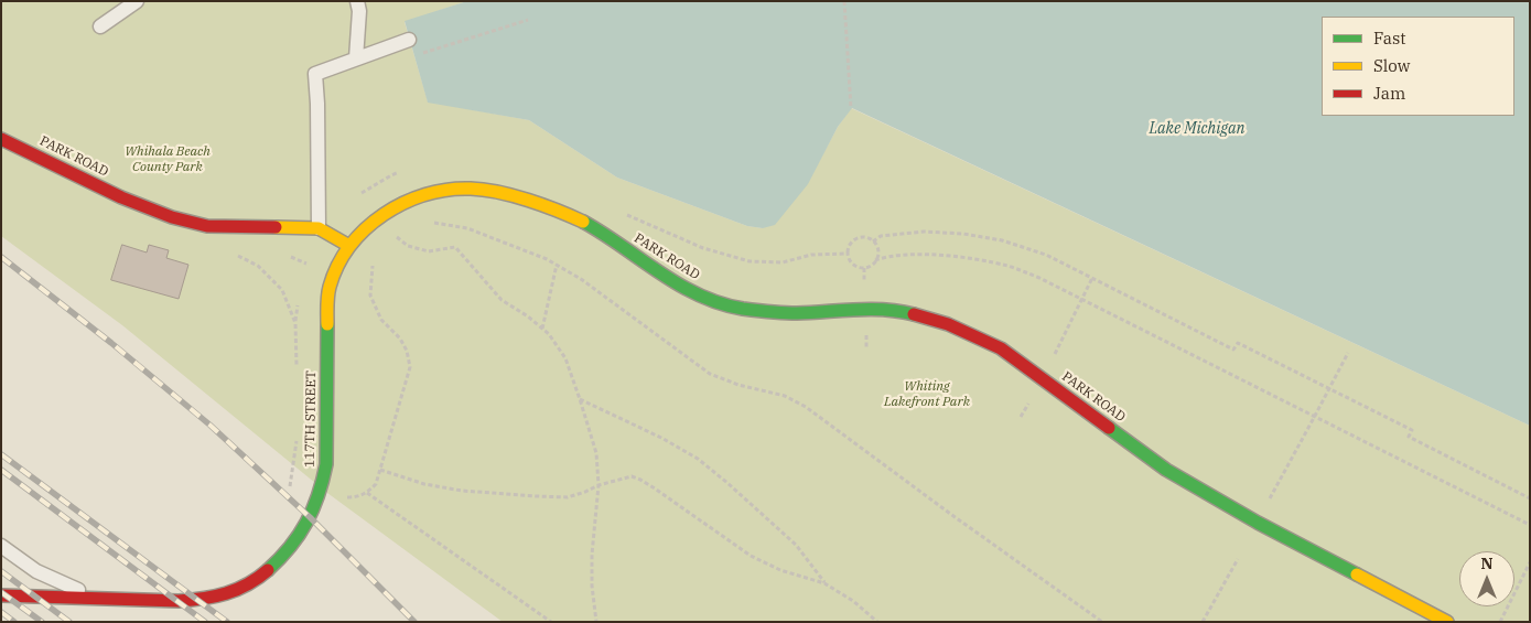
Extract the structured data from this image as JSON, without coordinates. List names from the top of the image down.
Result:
{
  "streets": {
    "street": ["PARK ROAD", "117TH STREET"]
  },
  "crossings": [
    ["PARK ROAD", "117TH STREET"]
  ],
  "water": ["Lake Michigan"],
  "parks": ["Whihala Beach County Park", "Whiting Lakefront Park"],
  "legend": ["Fast", "Slow", "Jam"],
  "north": "top"
}
